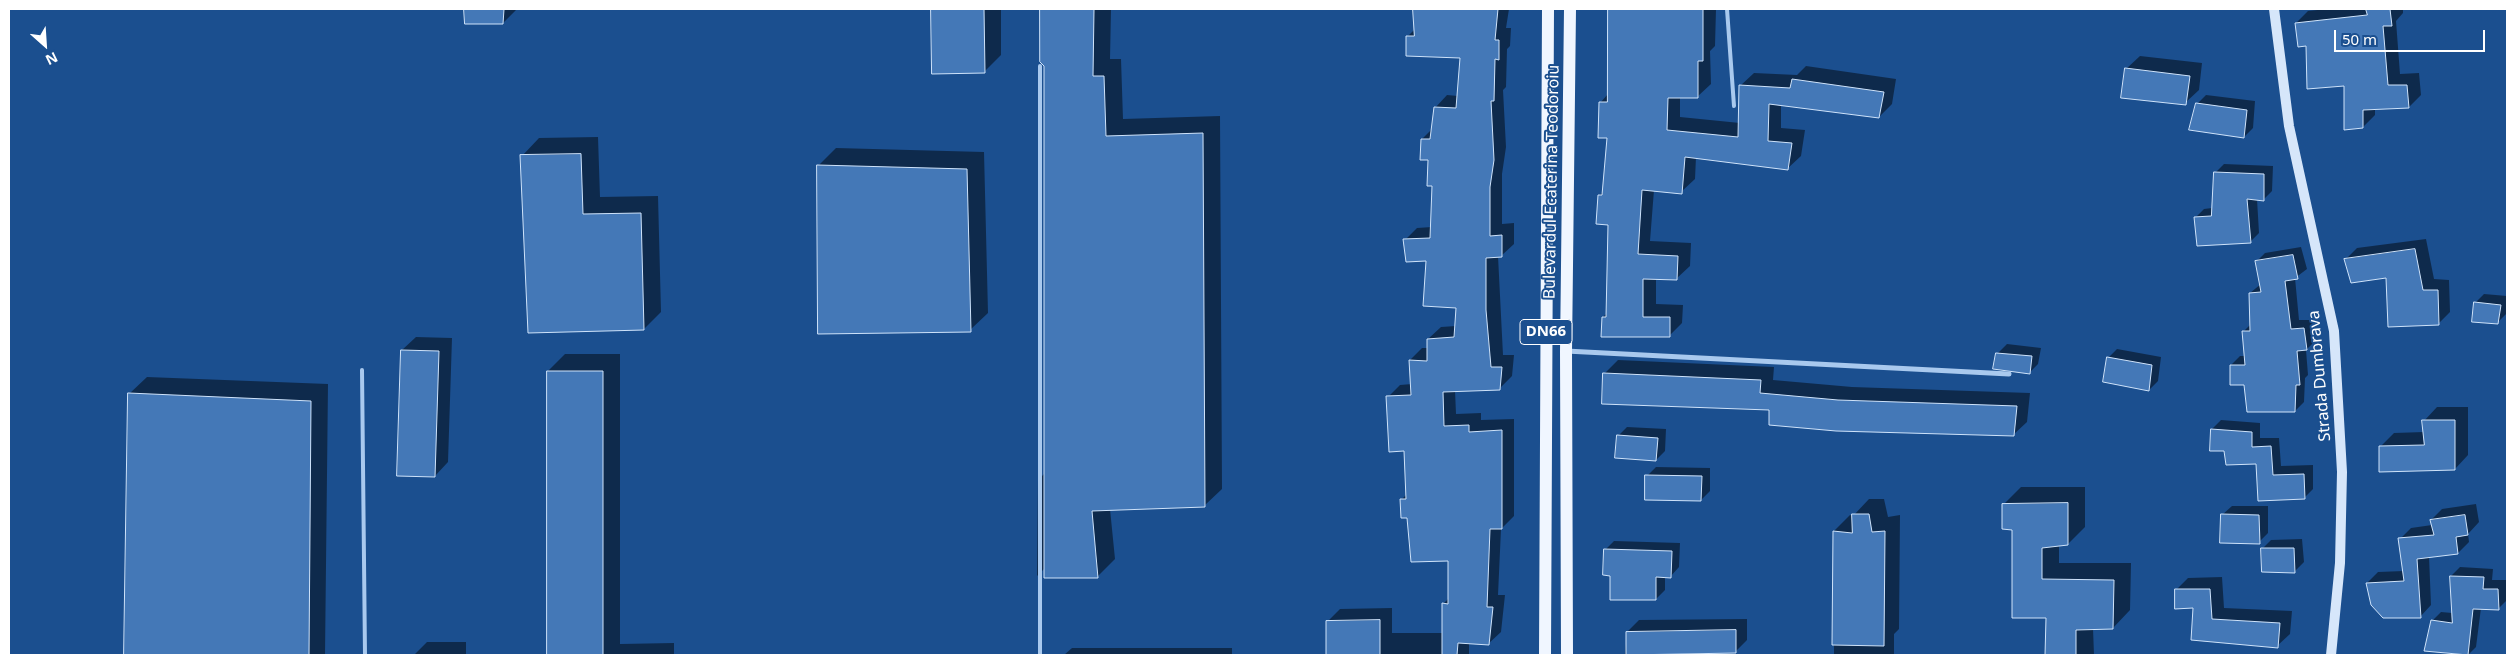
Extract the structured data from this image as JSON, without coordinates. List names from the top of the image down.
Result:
{
  "streets": {
    "main road": ["Bulevardul Ecaterina Teodoroiu", "DN66"],
    "street": ["Strada Dumbrava"]
  },
  "scale_bar": "50 m",
  "north": "bottom right"
}
